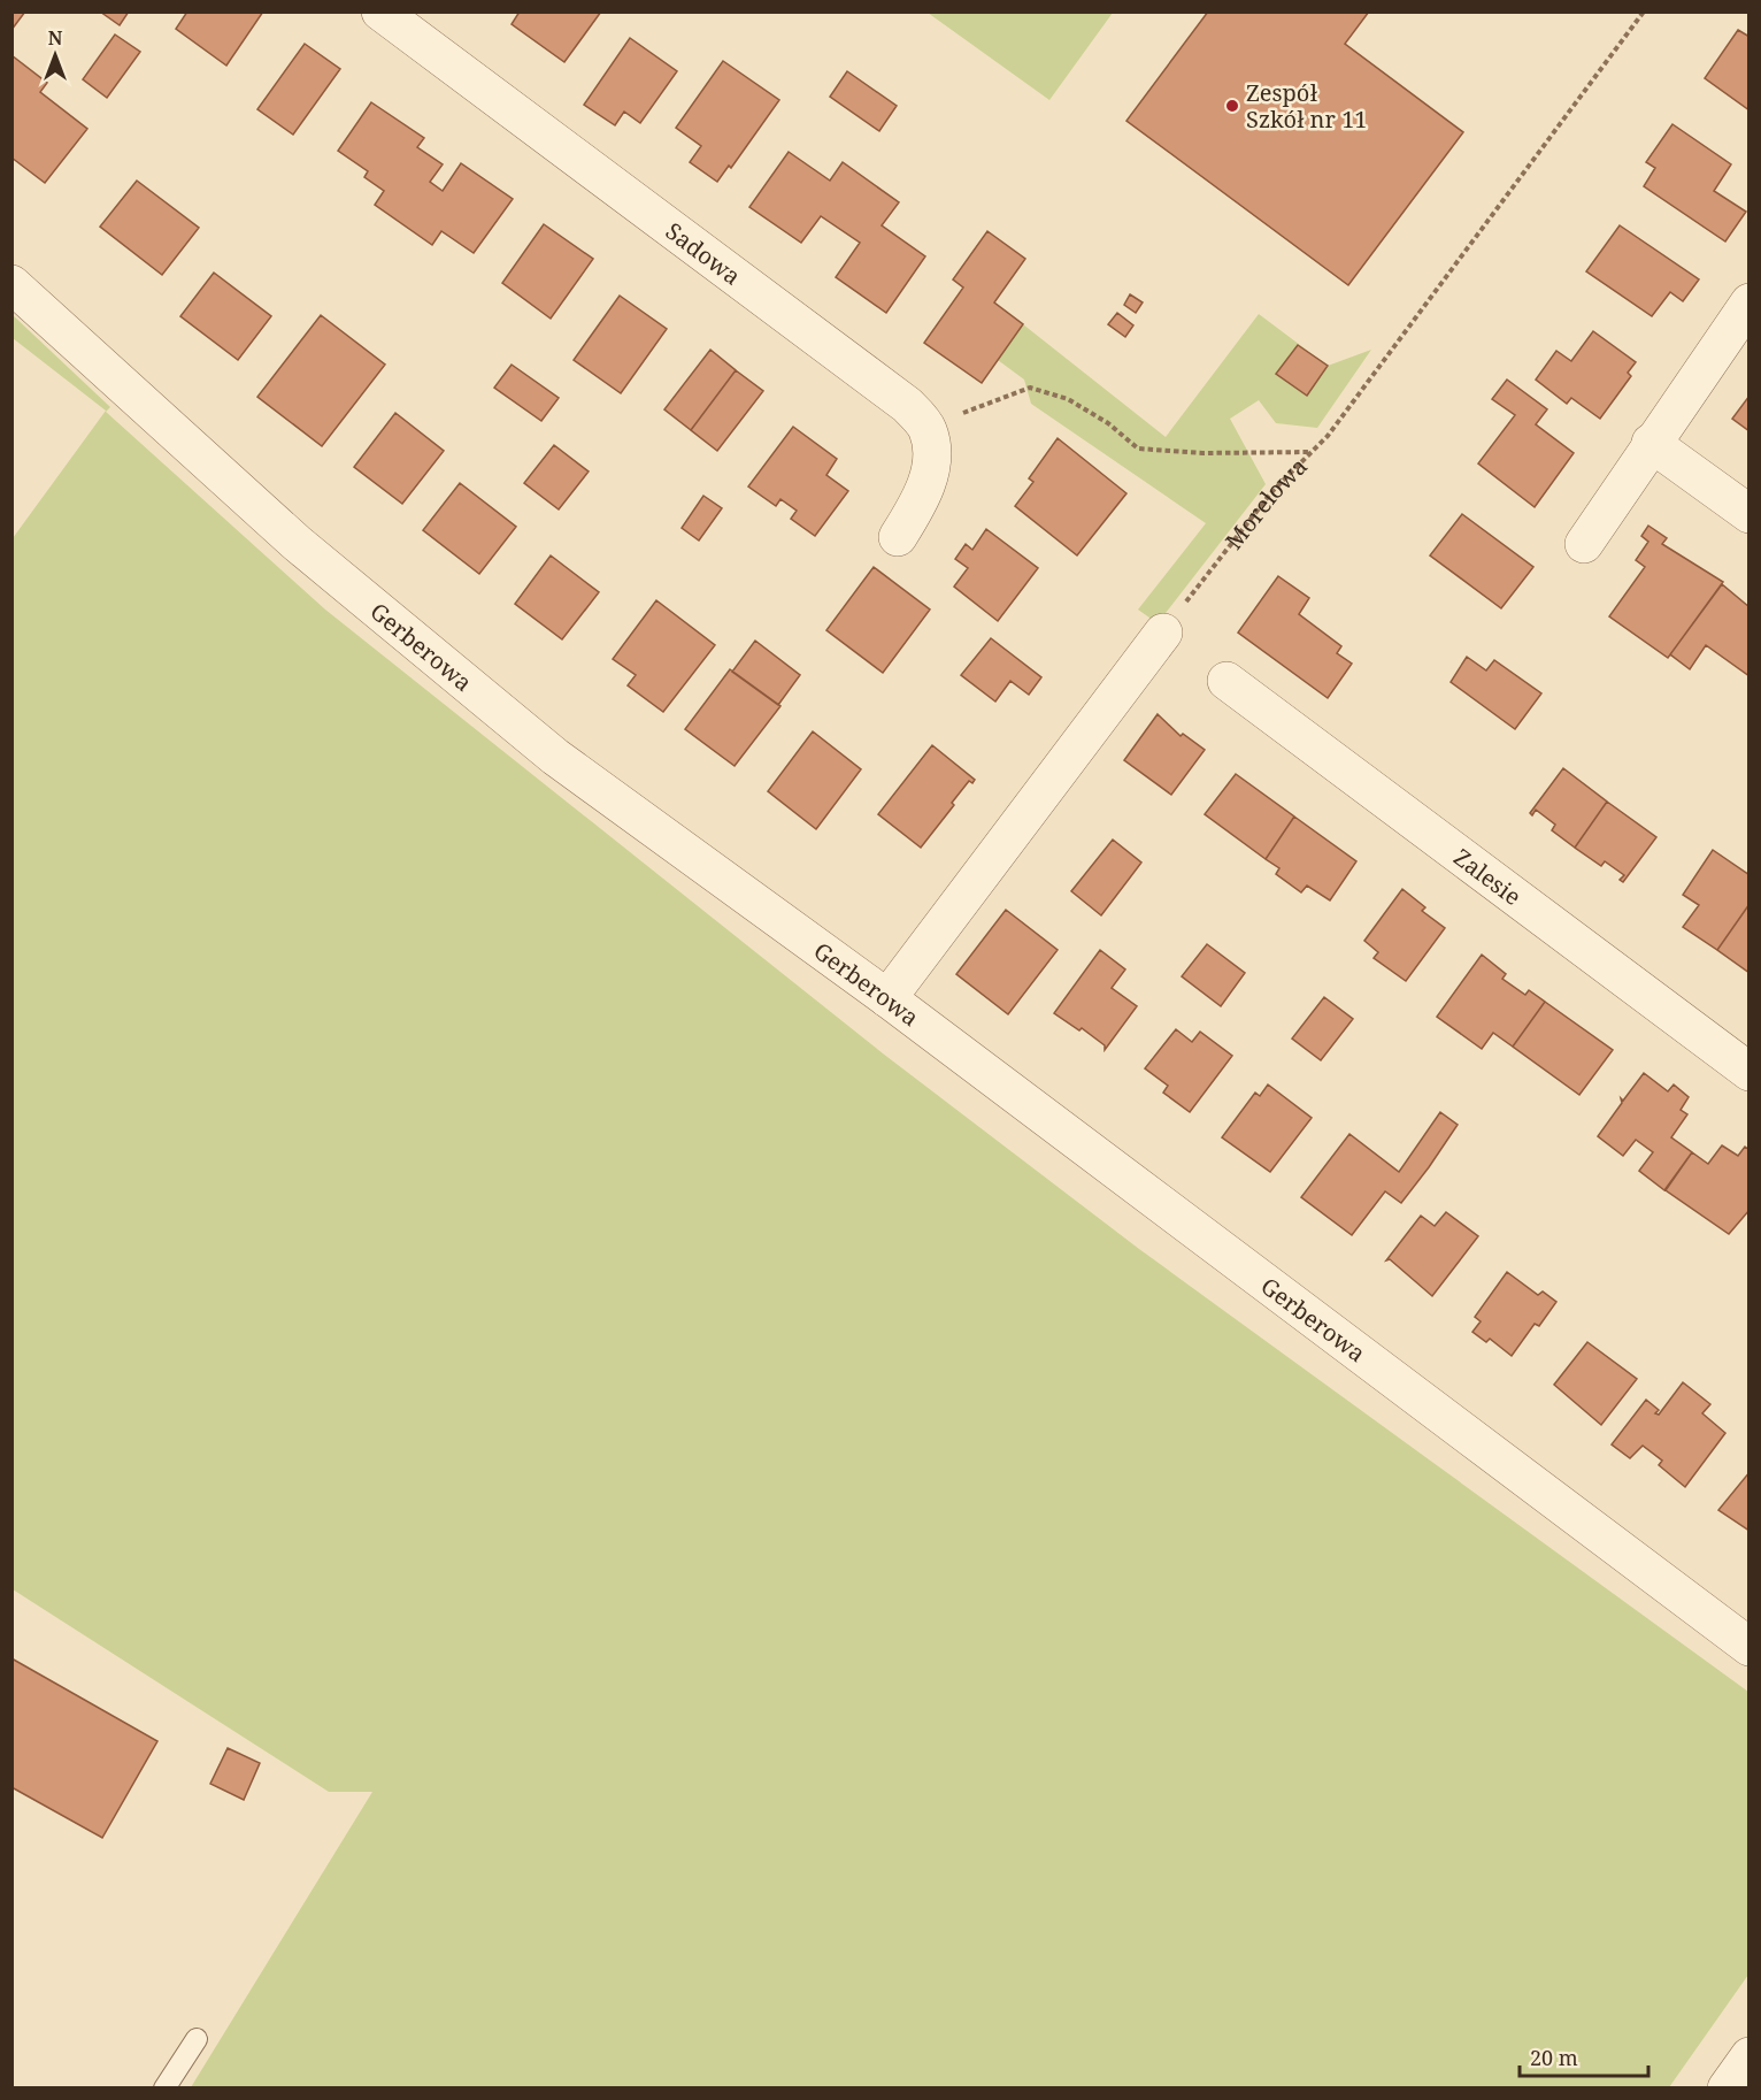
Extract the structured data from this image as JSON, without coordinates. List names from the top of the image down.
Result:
{
  "streets": {
    "street": ["Sadowa", "Gerberowa", "Zalesie"],
    "path": ["Morelowa"]
  },
  "places": ["Zespół Szkół nr 11"],
  "scale_bar": "20 m",
  "north": "top"
}
